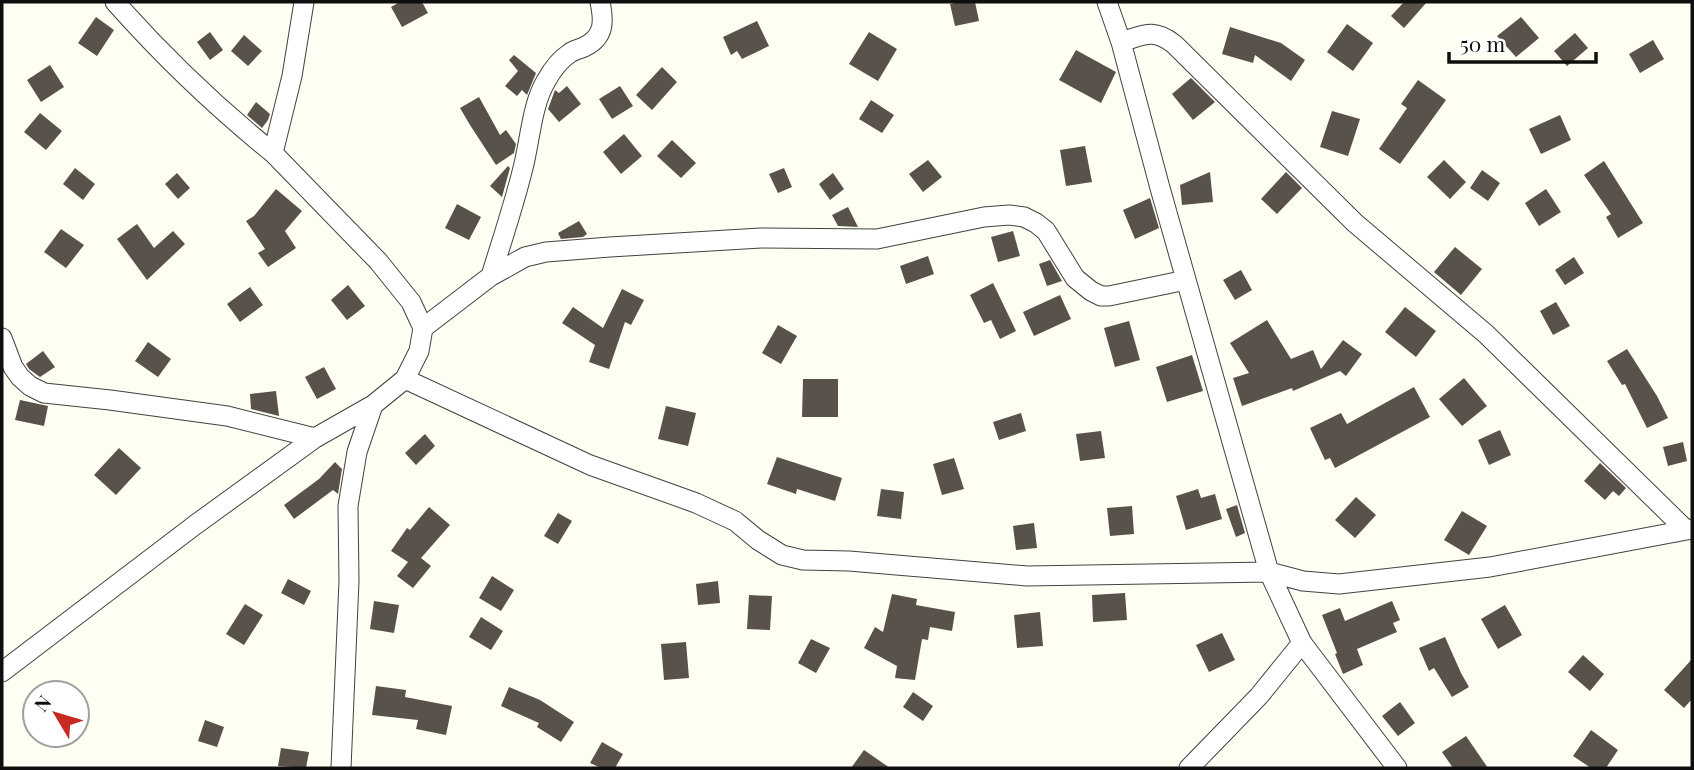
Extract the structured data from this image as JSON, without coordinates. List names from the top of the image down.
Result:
{
  "scale_bar": "50 m",
  "north": "top left"
}
